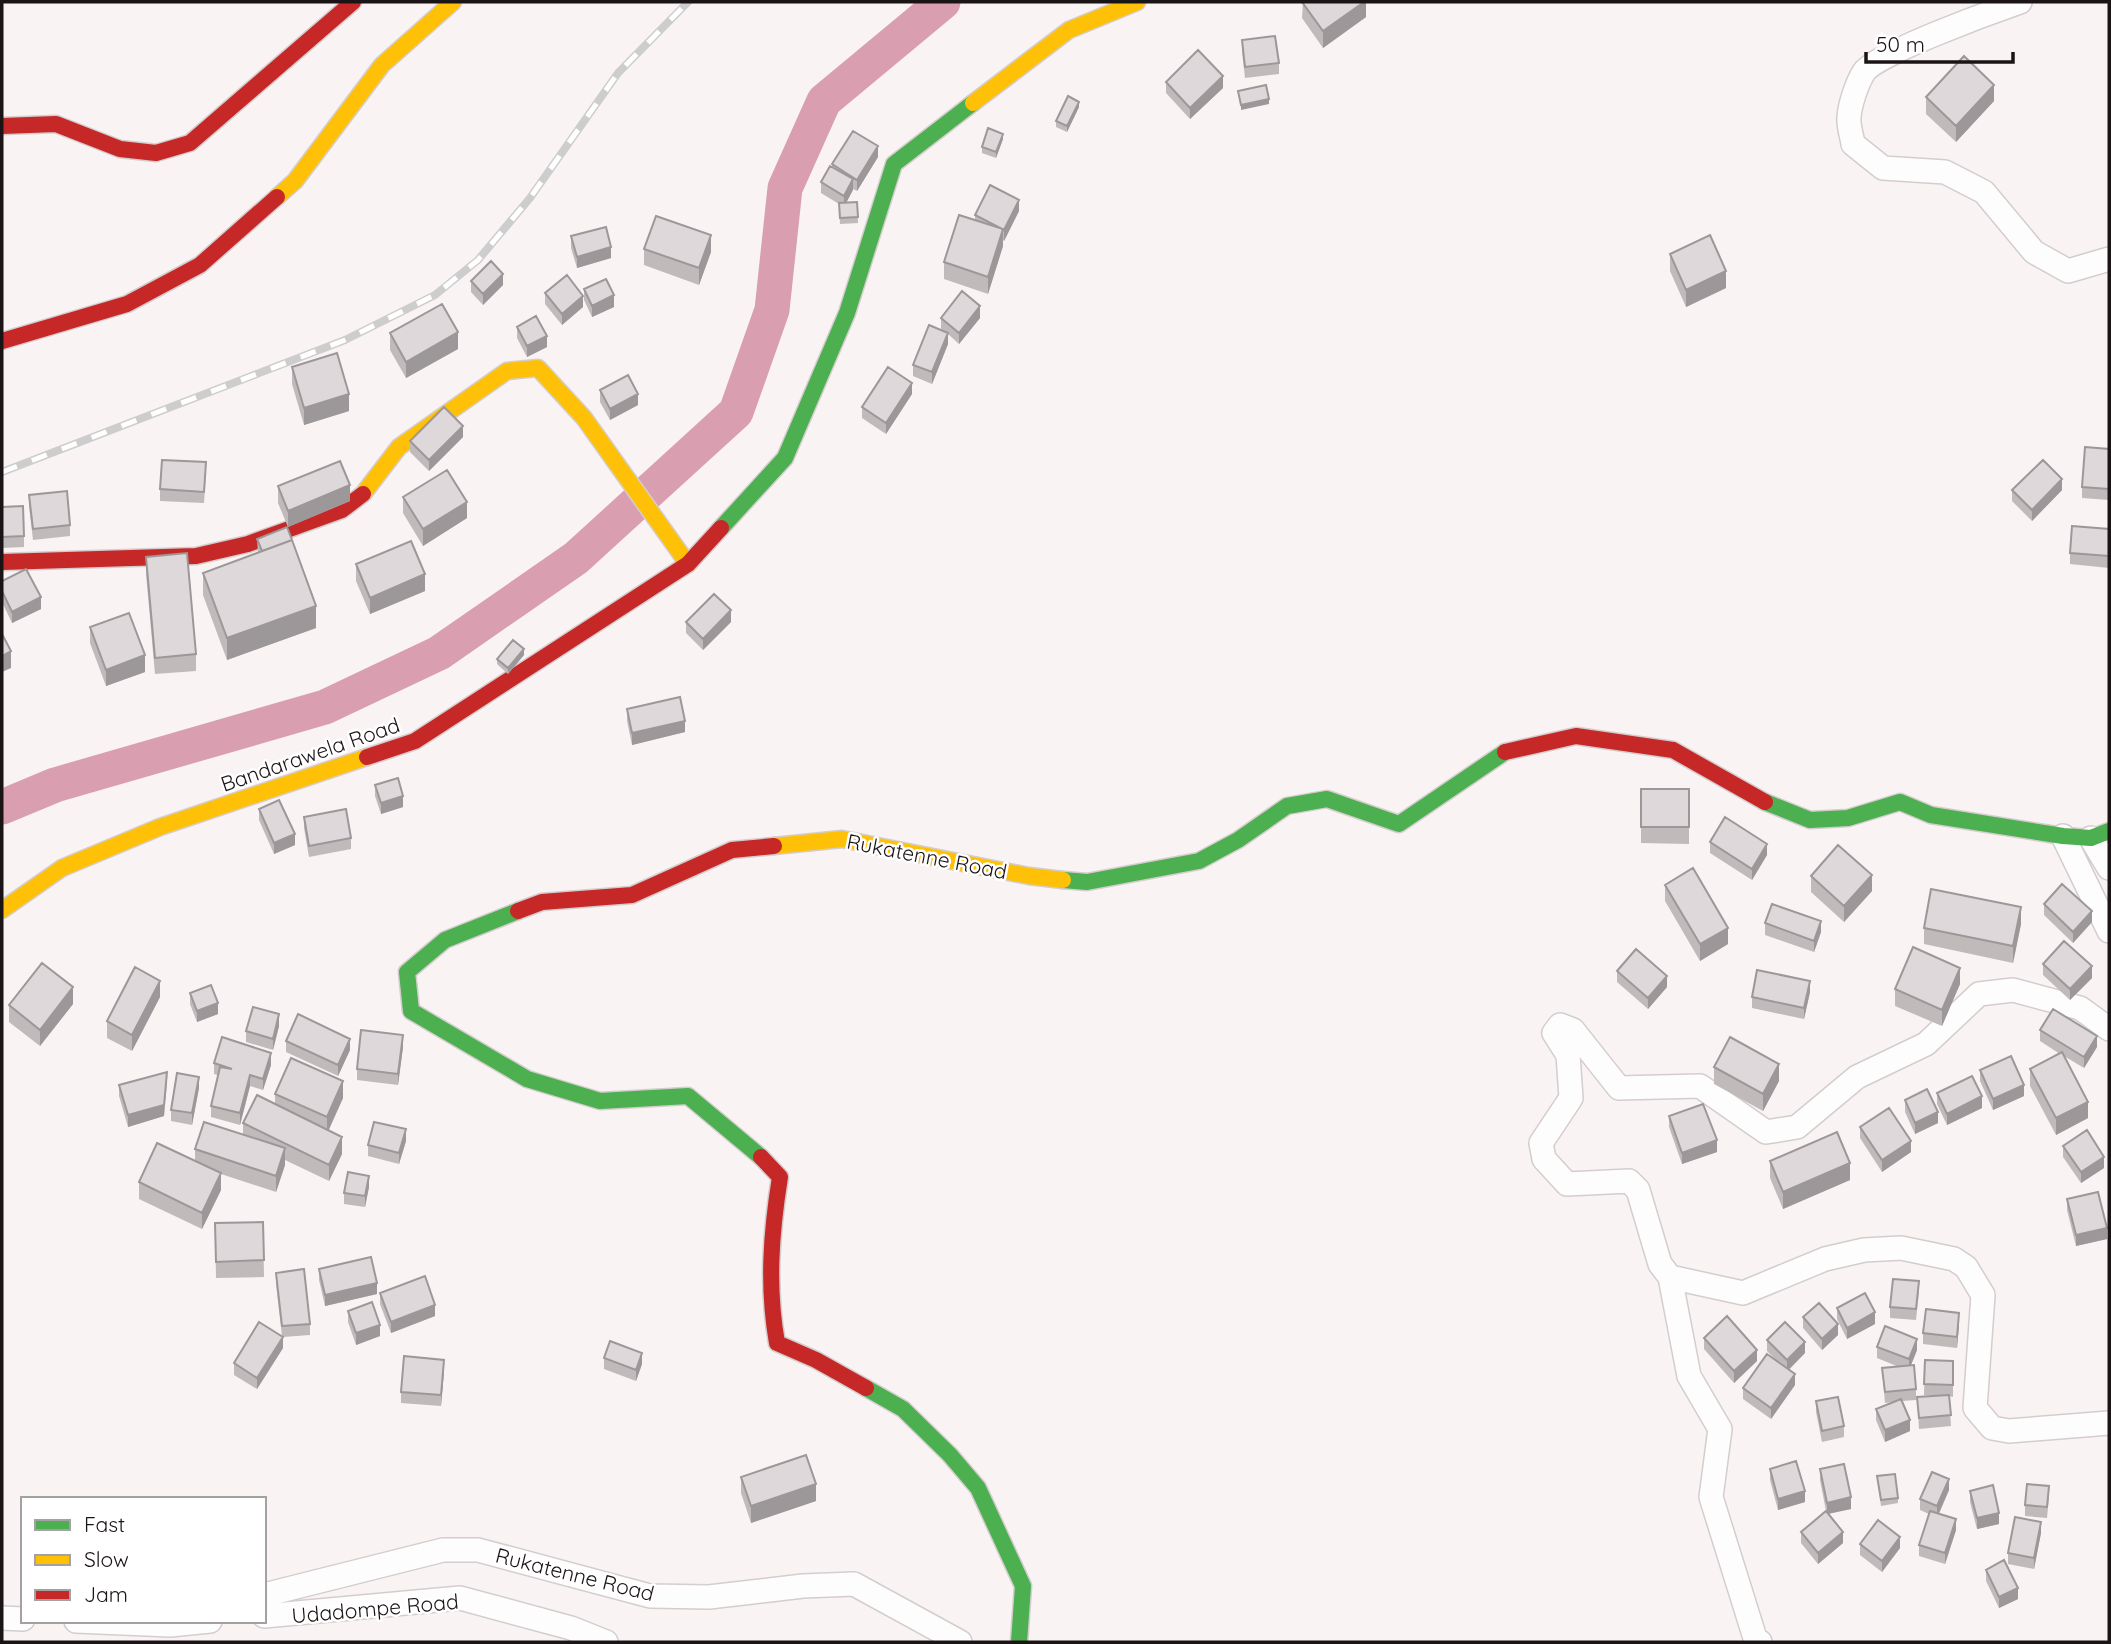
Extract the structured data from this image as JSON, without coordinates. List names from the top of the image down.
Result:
{
  "streets": {
    "main road": ["Bandarawela Road", "Rukatenne Road"],
    "street": ["Udadompe Road"]
  },
  "legend": ["Fast", "Slow", "Jam"],
  "scale_bar": "50 m"
}
